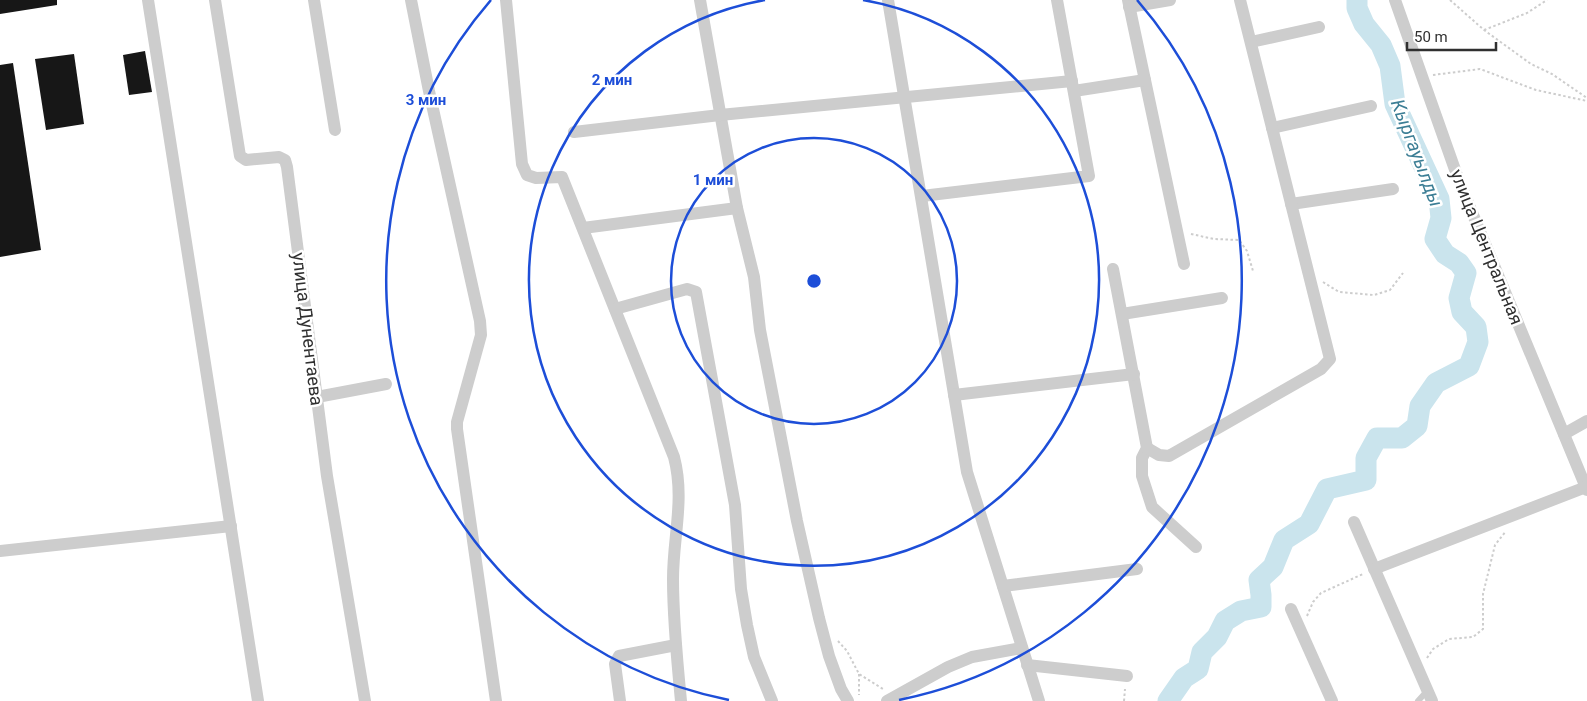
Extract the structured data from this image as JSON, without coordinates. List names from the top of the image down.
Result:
{
  "streets": {
    "street": ["улица Центральная", "улица Дунентаева"]
  },
  "water": ["Кыргауылды"],
  "scale_bar": "50 m",
  "rings": ["2 мин", "3 мин", "1 мин"]
}
